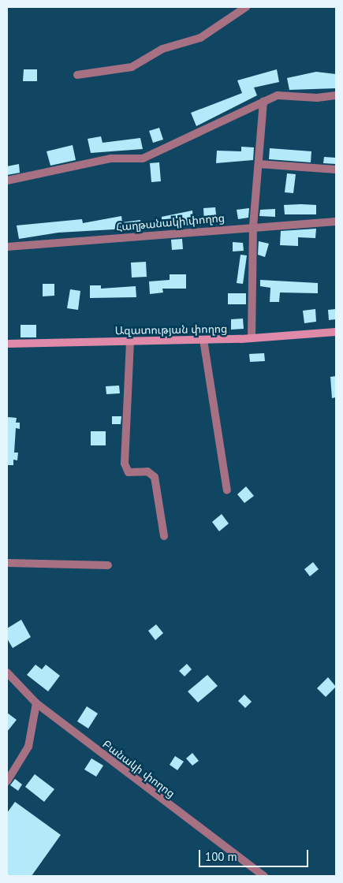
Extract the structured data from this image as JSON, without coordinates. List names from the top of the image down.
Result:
{
  "streets": {
    "street": ["Հաղթանակի փողոց", "Ազատության փողոց", "Բանակի փողոց"]
  },
  "scale_bar": "100 m"
}
